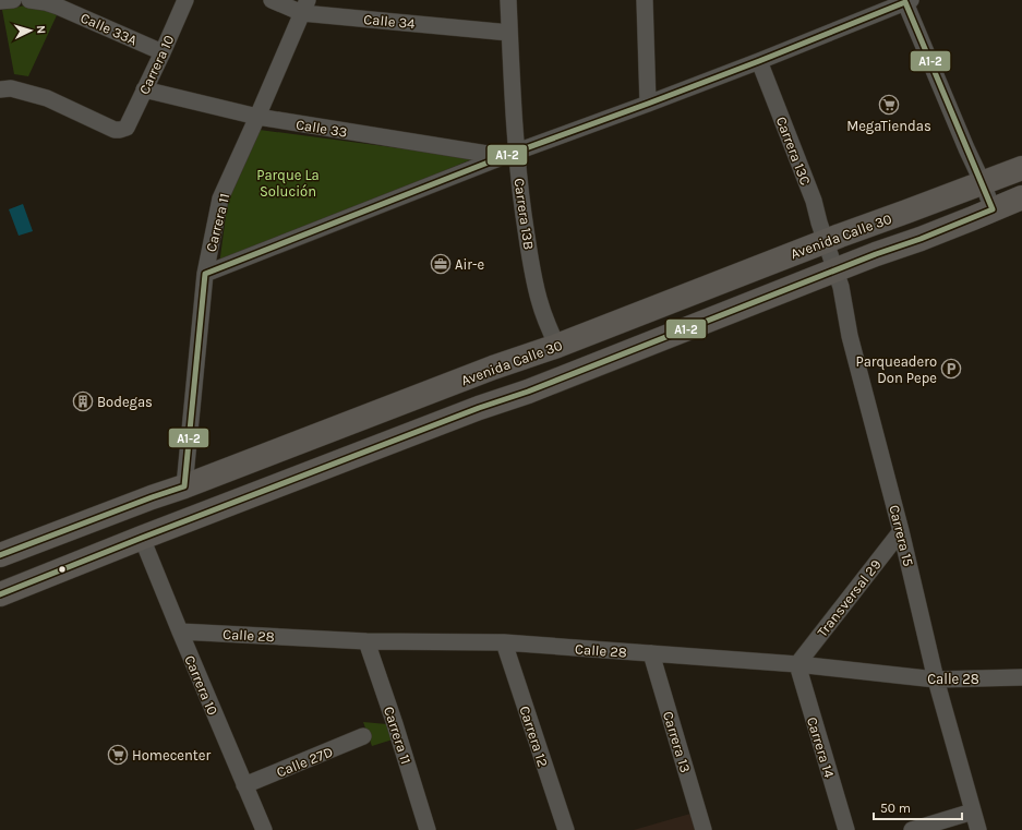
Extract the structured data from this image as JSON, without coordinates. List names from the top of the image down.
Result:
{
  "streets": {
    "highway": ["Avenida Calle 30"],
    "street": [
      "Calle 34",
      "Calle 33A",
      "Carrera 10",
      "Calle 33",
      "Carrera 13C",
      "Carrera 13B",
      "Carrera 11",
      "Carrera 15",
      "Transversal 29",
      "Calle 28",
      "Carrera 12",
      "Carrera 13",
      "Carrera 14",
      "Calle 27D"
    ]
  },
  "crossings": [
    ["Calle 34", "Carrera 13B"],
    ["Calle 34", "Carrera 11"],
    ["Calle 33A", "Carrera 10"],
    ["Carrera 10", "Calle 33"],
    ["Carrera 10", "Avenida Calle 30"],
    ["Carrera 10", "Calle 28"],
    ["Carrera 10", "Calle 27D"],
    ["Calle 33", "Carrera 13B"],
    ["Calle 33", "Carrera 11"],
    ["Carrera 13C", "Avenida Calle 30"],
    ["Carrera 13C", "Carrera 15"],
    ["Carrera 13B", "Avenida Calle 30"],
    ["Carrera 11", "Avenida Calle 30"],
    ["Carrera 11", "Calle 28"],
    ["Avenida Calle 30", "Carrera 15"],
    ["Carrera 15", "Transversal 29"],
    ["Carrera 15", "Calle 28"],
    ["Transversal 29", "Calle 28"],
    ["Transversal 29", "Carrera 14"],
    ["Calle 28", "Carrera 12"],
    ["Calle 28", "Carrera 13"],
    ["Calle 28", "Carrera 14"]
  ],
  "parks": ["Parque La Solución"],
  "places": {
    "supermarket": ["MegaTiendas", "Homecenter"],
    "office": ["Air-e"],
    "parking": ["Parqueadero Don Pepe"],
    "building": ["Bodegas"]
  },
  "lines": ["transit line A1-2"],
  "scale_bar": "50 m",
  "north": "right"
}
